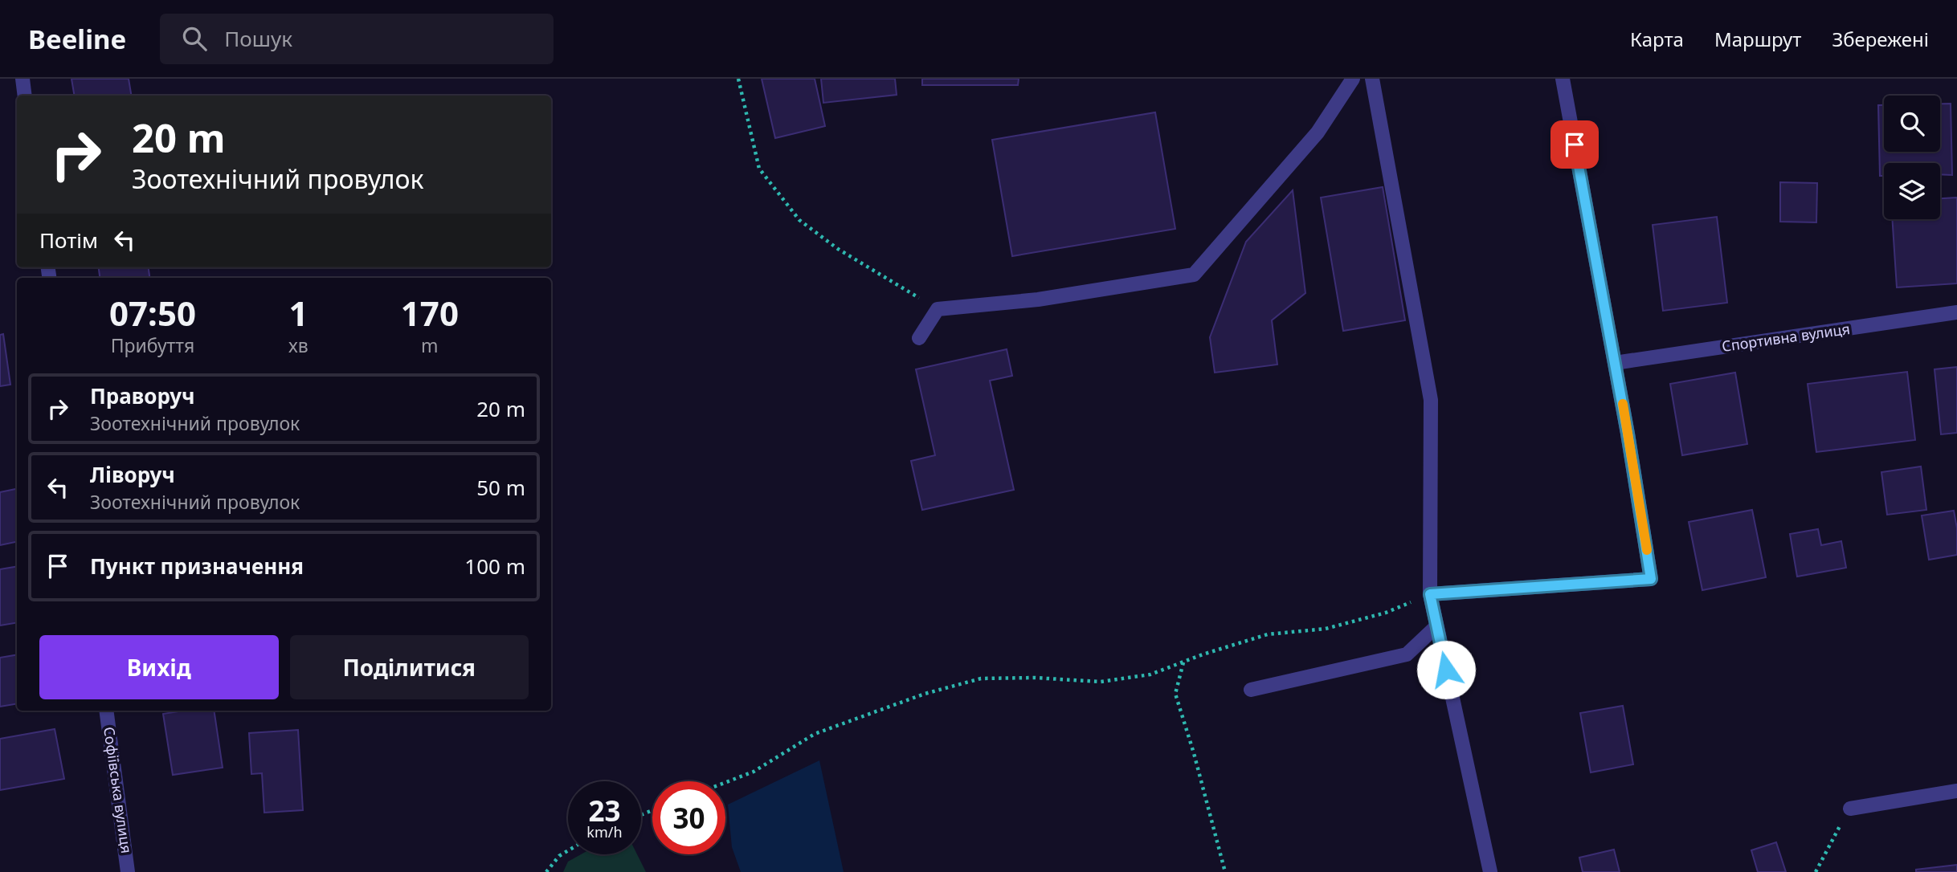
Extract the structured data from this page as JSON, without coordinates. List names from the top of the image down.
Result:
{
  "streets": {
    "street": ["Спортивна вулиця", "Софіївська вулиця"]
  },
  "page": {
    "header": "Beeline",
    "search": "Пошук",
    "nav": ["Карта", "Маршрут", "Збережені"],
    "turn": ["20 m", "Зоотехнічний провулок"],
    "then": "Потім",
    "eta": [
      "07:50",
      "Прибуття",
      "1",
      "хв",
      "170",
      "m"
    ],
    "list": [
      {
        "name": "Праворуч",
        "note": "Зоотехнічний провулок",
        "value": "20 m"
      },
      {
        "name": "Ліворуч",
        "note": "Зоотехнічний провулок",
        "value": "50 m"
      },
      {
        "name": "Пункт призначення",
        "value": "100 m"
      }
    ],
    "buttons": ["Вихід", "Поділитися"],
    "speed": "23 km/h",
    "limit": "30"
  }
}
